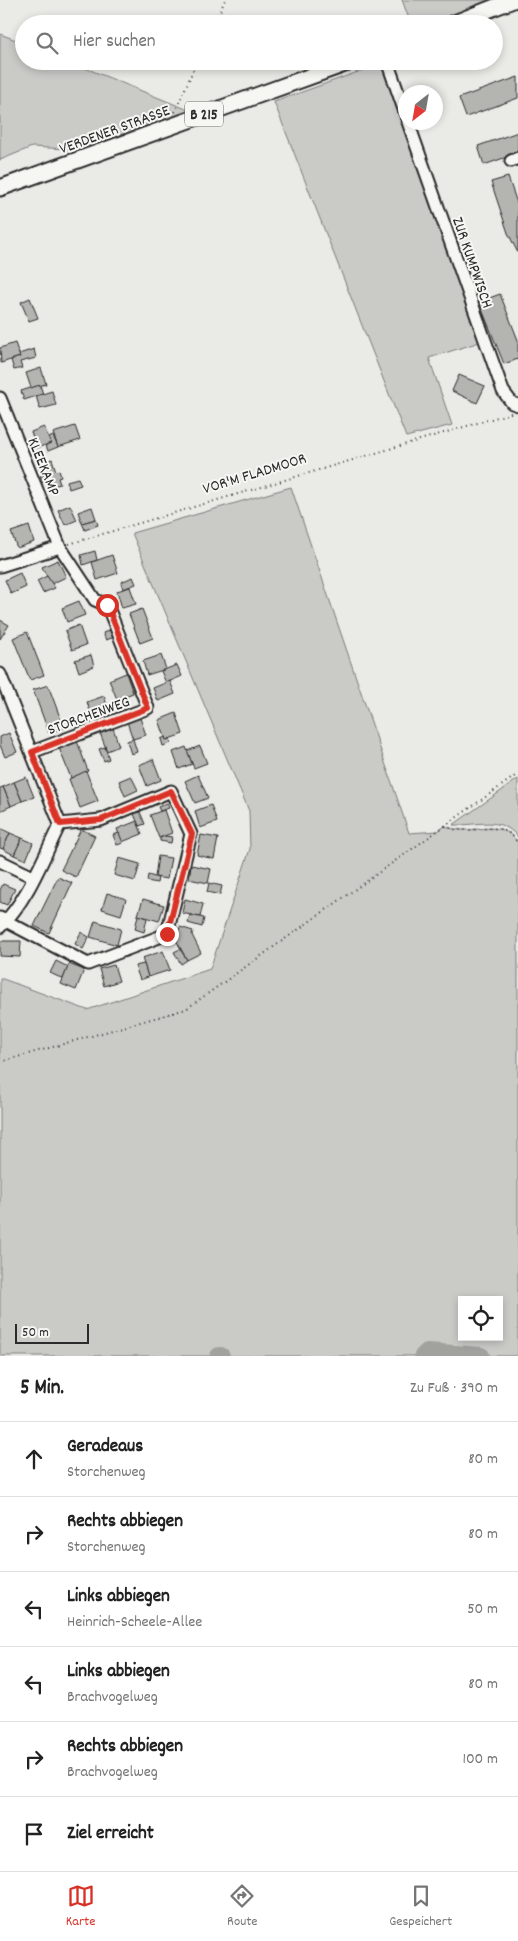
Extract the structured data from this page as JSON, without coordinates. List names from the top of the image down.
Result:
{
  "streets": {
    "main road": ["B 215", "VERDENER STRASSE"],
    "street": ["ZUR KUMPWISCH", "KLEEKAMP", "STORCHENWEG"],
    "path": ["VOR'M FLADMOOR"]
  },
  "crossings": [
    ["KLEEKAMP", "VOR'M FLADMOOR"],
    ["KLEEKAMP", "STORCHENWEG"],
    ["VOR'M FLADMOOR", "STORCHENWEG"]
  ],
  "scale_bar": "50 m",
  "north": "bottom left",
  "page": {
    "search": "Hier suchen",
    "scale": "50 m",
    "heading": ["5 Min.", "Zu Fuß · 390 m"],
    "list": [
      ["Geradeaus", "Storchenweg", "80 m"],
      ["Rechts abbiegen", "Storchenweg", "80 m"],
      ["Links abbiegen", "Heinrich-Scheele-Allee", "50 m"],
      ["Links abbiegen", "Brachvogelweg", "80 m"],
      ["Rechts abbiegen", "Brachvogelweg", "100 m"],
      "Ziel erreicht"
    ],
    "nav": ["Karte", "Route", "Gespeichert"]
  }
}
